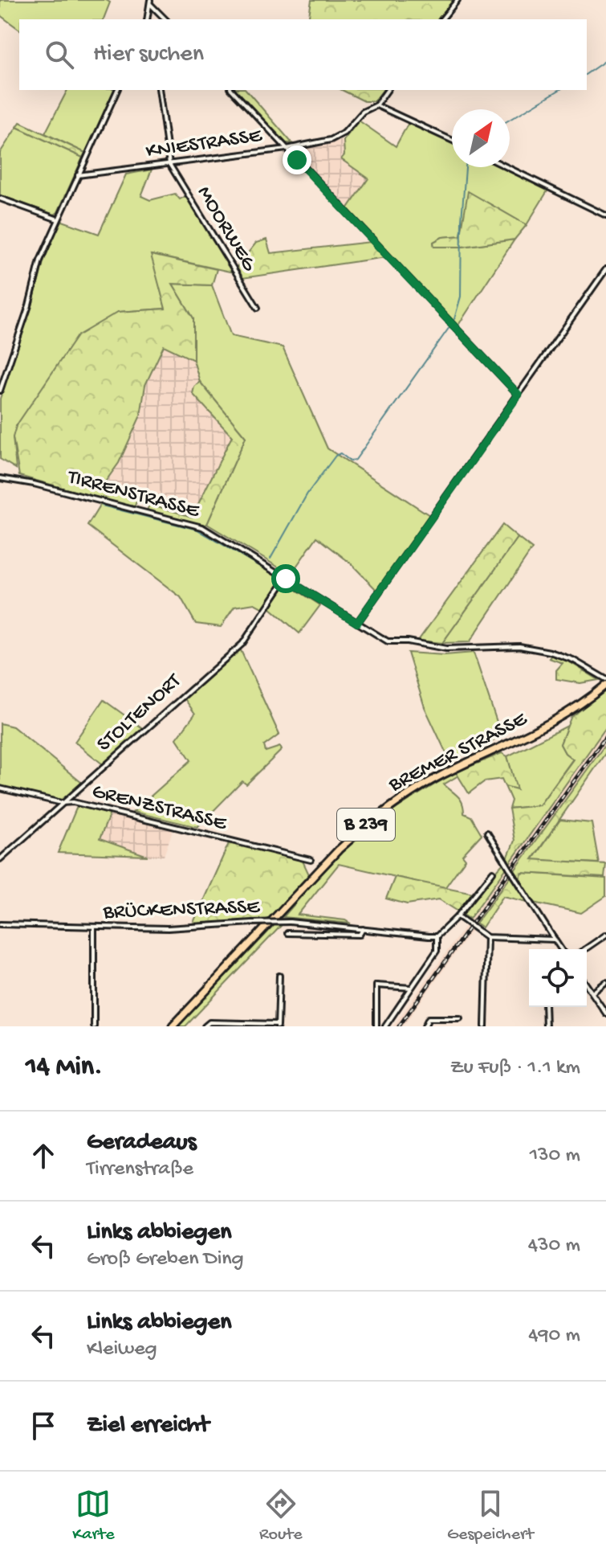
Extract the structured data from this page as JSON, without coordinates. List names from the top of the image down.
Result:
{
  "streets": {
    "main road": ["BREMER STRASSE", "B 239"],
    "street": [
      "KNIESTRASSE",
      "MOORWEG",
      "TIRRENSTRASSE",
      "STOLTENORT",
      "GRENZSTRASSE",
      "BRÜCKENSTRASSE"
    ]
  },
  "crossings": [
    ["KNIESTRASSE", "MOORWEG"],
    ["TIRRENSTRASSE", "STOLTENORT"],
    ["STOLTENORT", "GRENZSTRASSE"]
  ],
  "north": "top right",
  "page": {
    "search": "Hier suchen",
    "heading": ["14 Min.", "Zu Fuß · 1.1 km"],
    "list": [
      ["Geradeaus", "Tirrenstraße", "130 m"],
      ["Links abbiegen", "Groß Greben Ding", "430 m"],
      ["Links abbiegen", "Kleiweg", "490 m"],
      "Ziel erreicht"
    ],
    "nav": ["Karte", "Route", "Gespeichert"]
  }
}
